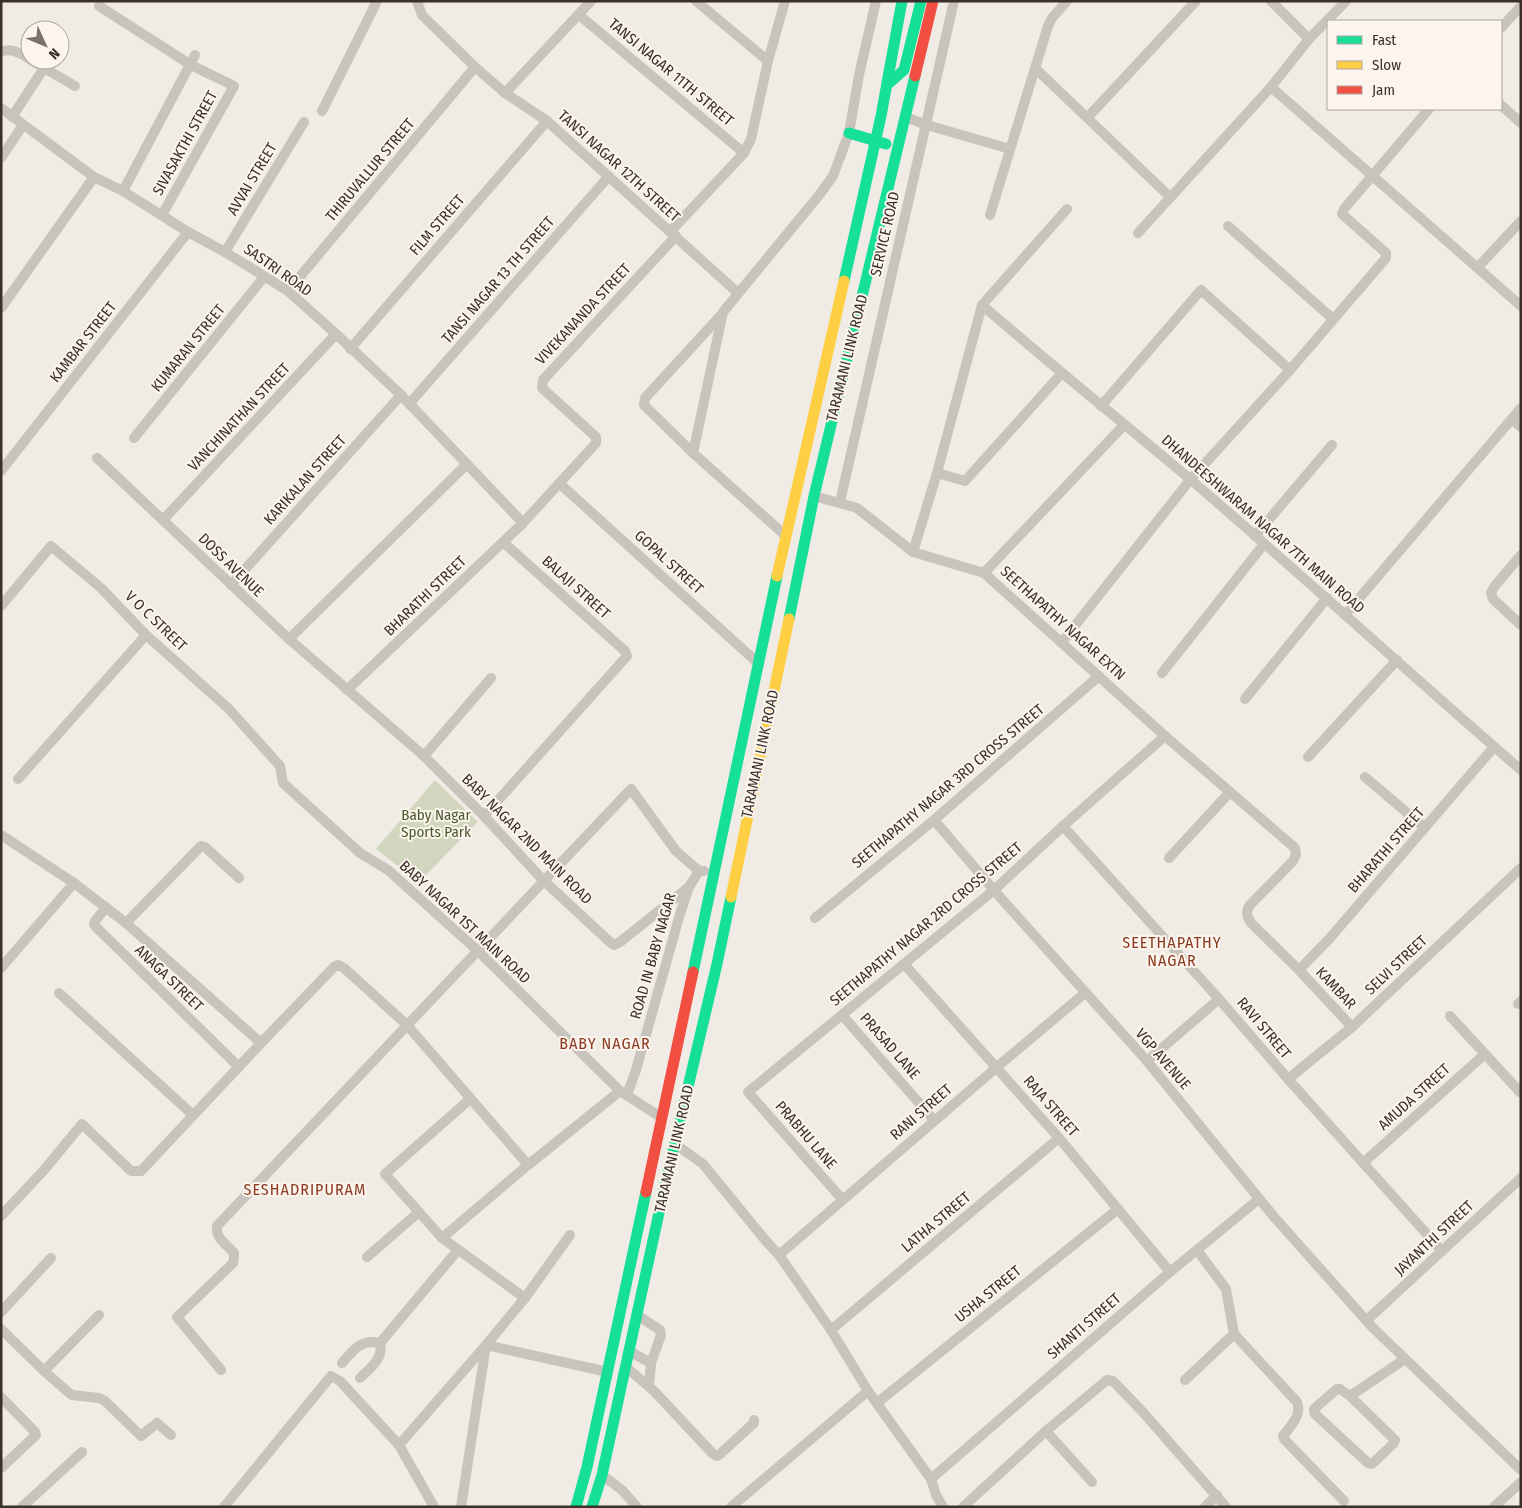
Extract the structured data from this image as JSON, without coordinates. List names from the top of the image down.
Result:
{
  "streets": {
    "main road": ["TARAMANI LINK ROAD"],
    "street": [
      "TANSI NAGAR 11TH STREET",
      "SIVASAKTHI STREET",
      "TANSI NAGAR 12TH STREET",
      "THIRUVALLUR STREET",
      "AVVAI STREET",
      "FILM STREET",
      "SERVICE ROAD",
      "SASTRI ROAD",
      "TANSI NAGAR 13 TH STREET",
      "VIVEKANANDA STREET",
      "KAMBAR STREET",
      "KUMARAN STREET",
      "VANCHINATHAN STREET",
      "KARIKALAN STREET",
      "DHANDEESHWARAM NAGAR 7TH MAIN ROAD",
      "GOPAL STREET",
      "DOSS AVENUE",
      "BALAJI STREET",
      "BHARATHI STREET",
      "V O C STREET",
      "SEETHAPATHY NAGAR EXTN",
      "SEETHAPATHY NAGAR 3RD CROSS STREET",
      "BABY NAGAR 2ND MAIN ROAD",
      "BABY NAGAR 1ST MAIN ROAD",
      "SEETHAPATHY NAGAR 2RD CROSS STREET",
      "ROAD IN BABY NAGAR",
      "SELVI STREET",
      "ANAGA STREET",
      "KAMBAR",
      "RAVI STREET",
      "PRASAD LANE",
      "VGP AVENUE",
      "AMUDA STREET",
      "RAJA STREET",
      "RANI STREET",
      "PRABHU LANE",
      "LATHA STREET",
      "JAYANTHI STREET",
      "USHA STREET",
      "SHANTI STREET"
    ]
  },
  "crossings": [
    ["SIVASAKTHI STREET", "SASTRI ROAD"],
    ["TANSI NAGAR 12TH STREET", "THIRUVALLUR STREET"],
    ["TANSI NAGAR 12TH STREET", "FILM STREET"],
    ["TANSI NAGAR 12TH STREET", "TANSI NAGAR 13 TH STREET"],
    ["TANSI NAGAR 12TH STREET", "VIVEKANANDA STREET"],
    ["THIRUVALLUR STREET", "SASTRI ROAD"],
    ["AVVAI STREET", "SASTRI ROAD"],
    ["FILM STREET", "SASTRI ROAD"],
    ["SERVICE ROAD", "TARAMANI LINK ROAD"],
    ["SERVICE ROAD", "SEETHAPATHY NAGAR EXTN"],
    ["SASTRI ROAD", "TANSI NAGAR 13 TH STREET"],
    ["SASTRI ROAD", "VIVEKANANDA STREET"],
    ["SASTRI ROAD", "KAMBAR STREET"],
    ["SASTRI ROAD", "KUMARAN STREET"],
    ["SASTRI ROAD", "VANCHINATHAN STREET"],
    ["SASTRI ROAD", "KARIKALAN STREET"],
    ["SASTRI ROAD", "BHARATHI STREET"],
    ["VIVEKANANDA STREET", "GOPAL STREET"],
    ["VIVEKANANDA STREET", "BHARATHI STREET"],
    ["TARAMANI LINK ROAD", "GOPAL STREET"],
    ["TARAMANI LINK ROAD", "SEETHAPATHY NAGAR EXTN"],
    ["TARAMANI LINK ROAD", "BABY NAGAR 1ST MAIN ROAD"],
    ["VANCHINATHAN STREET", "DOSS AVENUE"],
    ["KARIKALAN STREET", "DOSS AVENUE"],
    ["DHANDEESHWARAM NAGAR 7TH MAIN ROAD", "BHARATHI STREET"],
    ["DOSS AVENUE", "BHARATHI STREET"],
    ["DOSS AVENUE", "BABY NAGAR 2ND MAIN ROAD"],
    ["BALAJI STREET", "BHARATHI STREET"],
    ["BALAJI STREET", "BABY NAGAR 2ND MAIN ROAD"],
    ["BHARATHI STREET", "BABY NAGAR 2ND MAIN ROAD"],
    ["BHARATHI STREET", "KAMBAR"],
    ["V O C STREET", "BABY NAGAR 1ST MAIN ROAD"],
    ["SEETHAPATHY NAGAR EXTN", "SEETHAPATHY NAGAR 3RD CROSS STREET"],
    ["SEETHAPATHY NAGAR EXTN", "SEETHAPATHY NAGAR 2RD CROSS STREET"],
    ["SEETHAPATHY NAGAR EXTN", "KAMBAR"],
    ["SEETHAPATHY NAGAR 3RD CROSS STREET", "VGP AVENUE"],
    ["BABY NAGAR 2ND MAIN ROAD", "ROAD IN BABY NAGAR"],
    ["BABY NAGAR 1ST MAIN ROAD", "ROAD IN BABY NAGAR"],
    ["SEETHAPATHY NAGAR 2RD CROSS STREET", "RAVI STREET"],
    ["SEETHAPATHY NAGAR 2RD CROSS STREET", "PRASAD LANE"],
    ["SEETHAPATHY NAGAR 2RD CROSS STREET", "VGP AVENUE"],
    ["SEETHAPATHY NAGAR 2RD CROSS STREET", "RAJA STREET"],
    ["SEETHAPATHY NAGAR 2RD CROSS STREET", "PRABHU LANE"],
    ["SELVI STREET", "KAMBAR"],
    ["SELVI STREET", "RAVI STREET"],
    ["RAVI STREET", "AMUDA STREET"],
    ["RAVI STREET", "JAYANTHI STREET"],
    ["PRASAD LANE", "RANI STREET"],
    ["VGP AVENUE", "RANI STREET"],
    ["VGP AVENUE", "JAYANTHI STREET"],
    ["VGP AVENUE", "SHANTI STREET"],
    ["RAJA STREET", "RANI STREET"],
    ["RAJA STREET", "LATHA STREET"],
    ["RAJA STREET", "USHA STREET"],
    ["RAJA STREET", "SHANTI STREET"],
    ["RANI STREET", "PRABHU LANE"]
  ],
  "districts": ["SEETHAPATHY NAGAR", "BABY NAGAR", "SESHADRIPURAM"],
  "parks": ["Baby Nagar Sports Park"],
  "legend": ["Fast", "Slow", "Jam"],
  "north": "bottom right"
}
